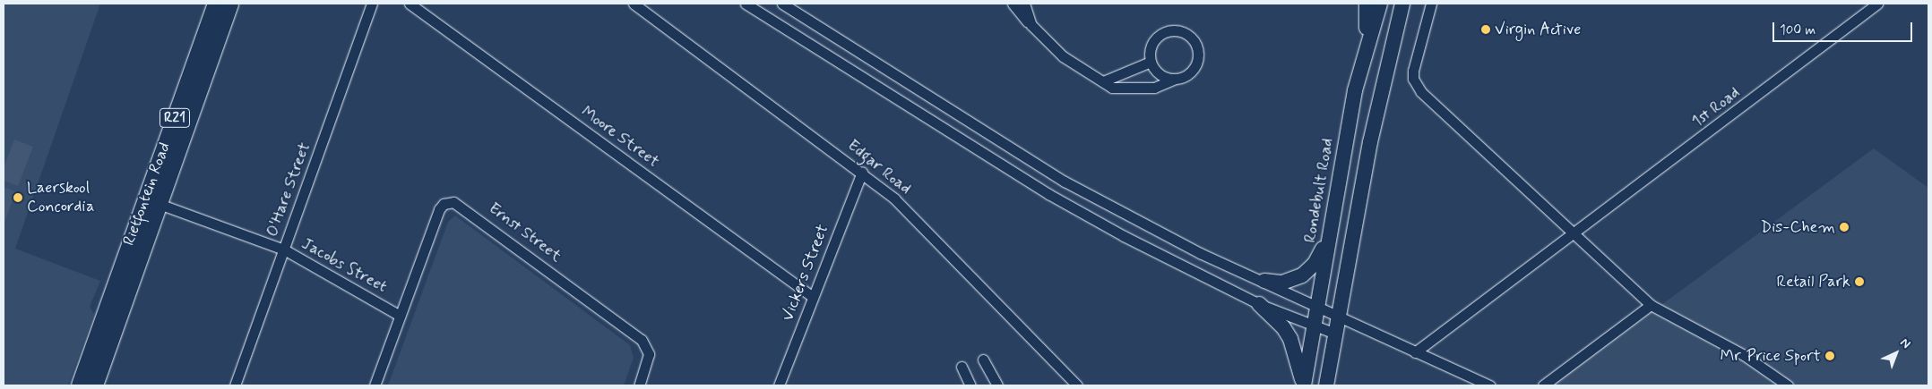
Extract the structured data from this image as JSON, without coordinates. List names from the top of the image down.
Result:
{
  "streets": {
    "main road": ["R21", "Rondebult Road", "Rietfontein Road"],
    "street": [
      "1st Road",
      "Moore Street",
      "Edgar Road",
      "O'Hare Street",
      "Ernst Street",
      "Jacobs Street",
      "Vickers Street"
    ]
  },
  "crossings": [
    ["Moore Street", "Vickers Street"],
    ["Edgar Road", "Vickers Street"],
    ["O'Hare Street", "Jacobs Street"],
    ["Rietfontein Road", "Jacobs Street"],
    ["Ernst Street", "Jacobs Street"]
  ],
  "places": [
    "Virgin Active",
    "Laerskool Concordia",
    "Dis-Chem",
    "Retail Park",
    "Mr Price Sport"
  ],
  "scale_bar": "100 m",
  "north": "top right"
}
